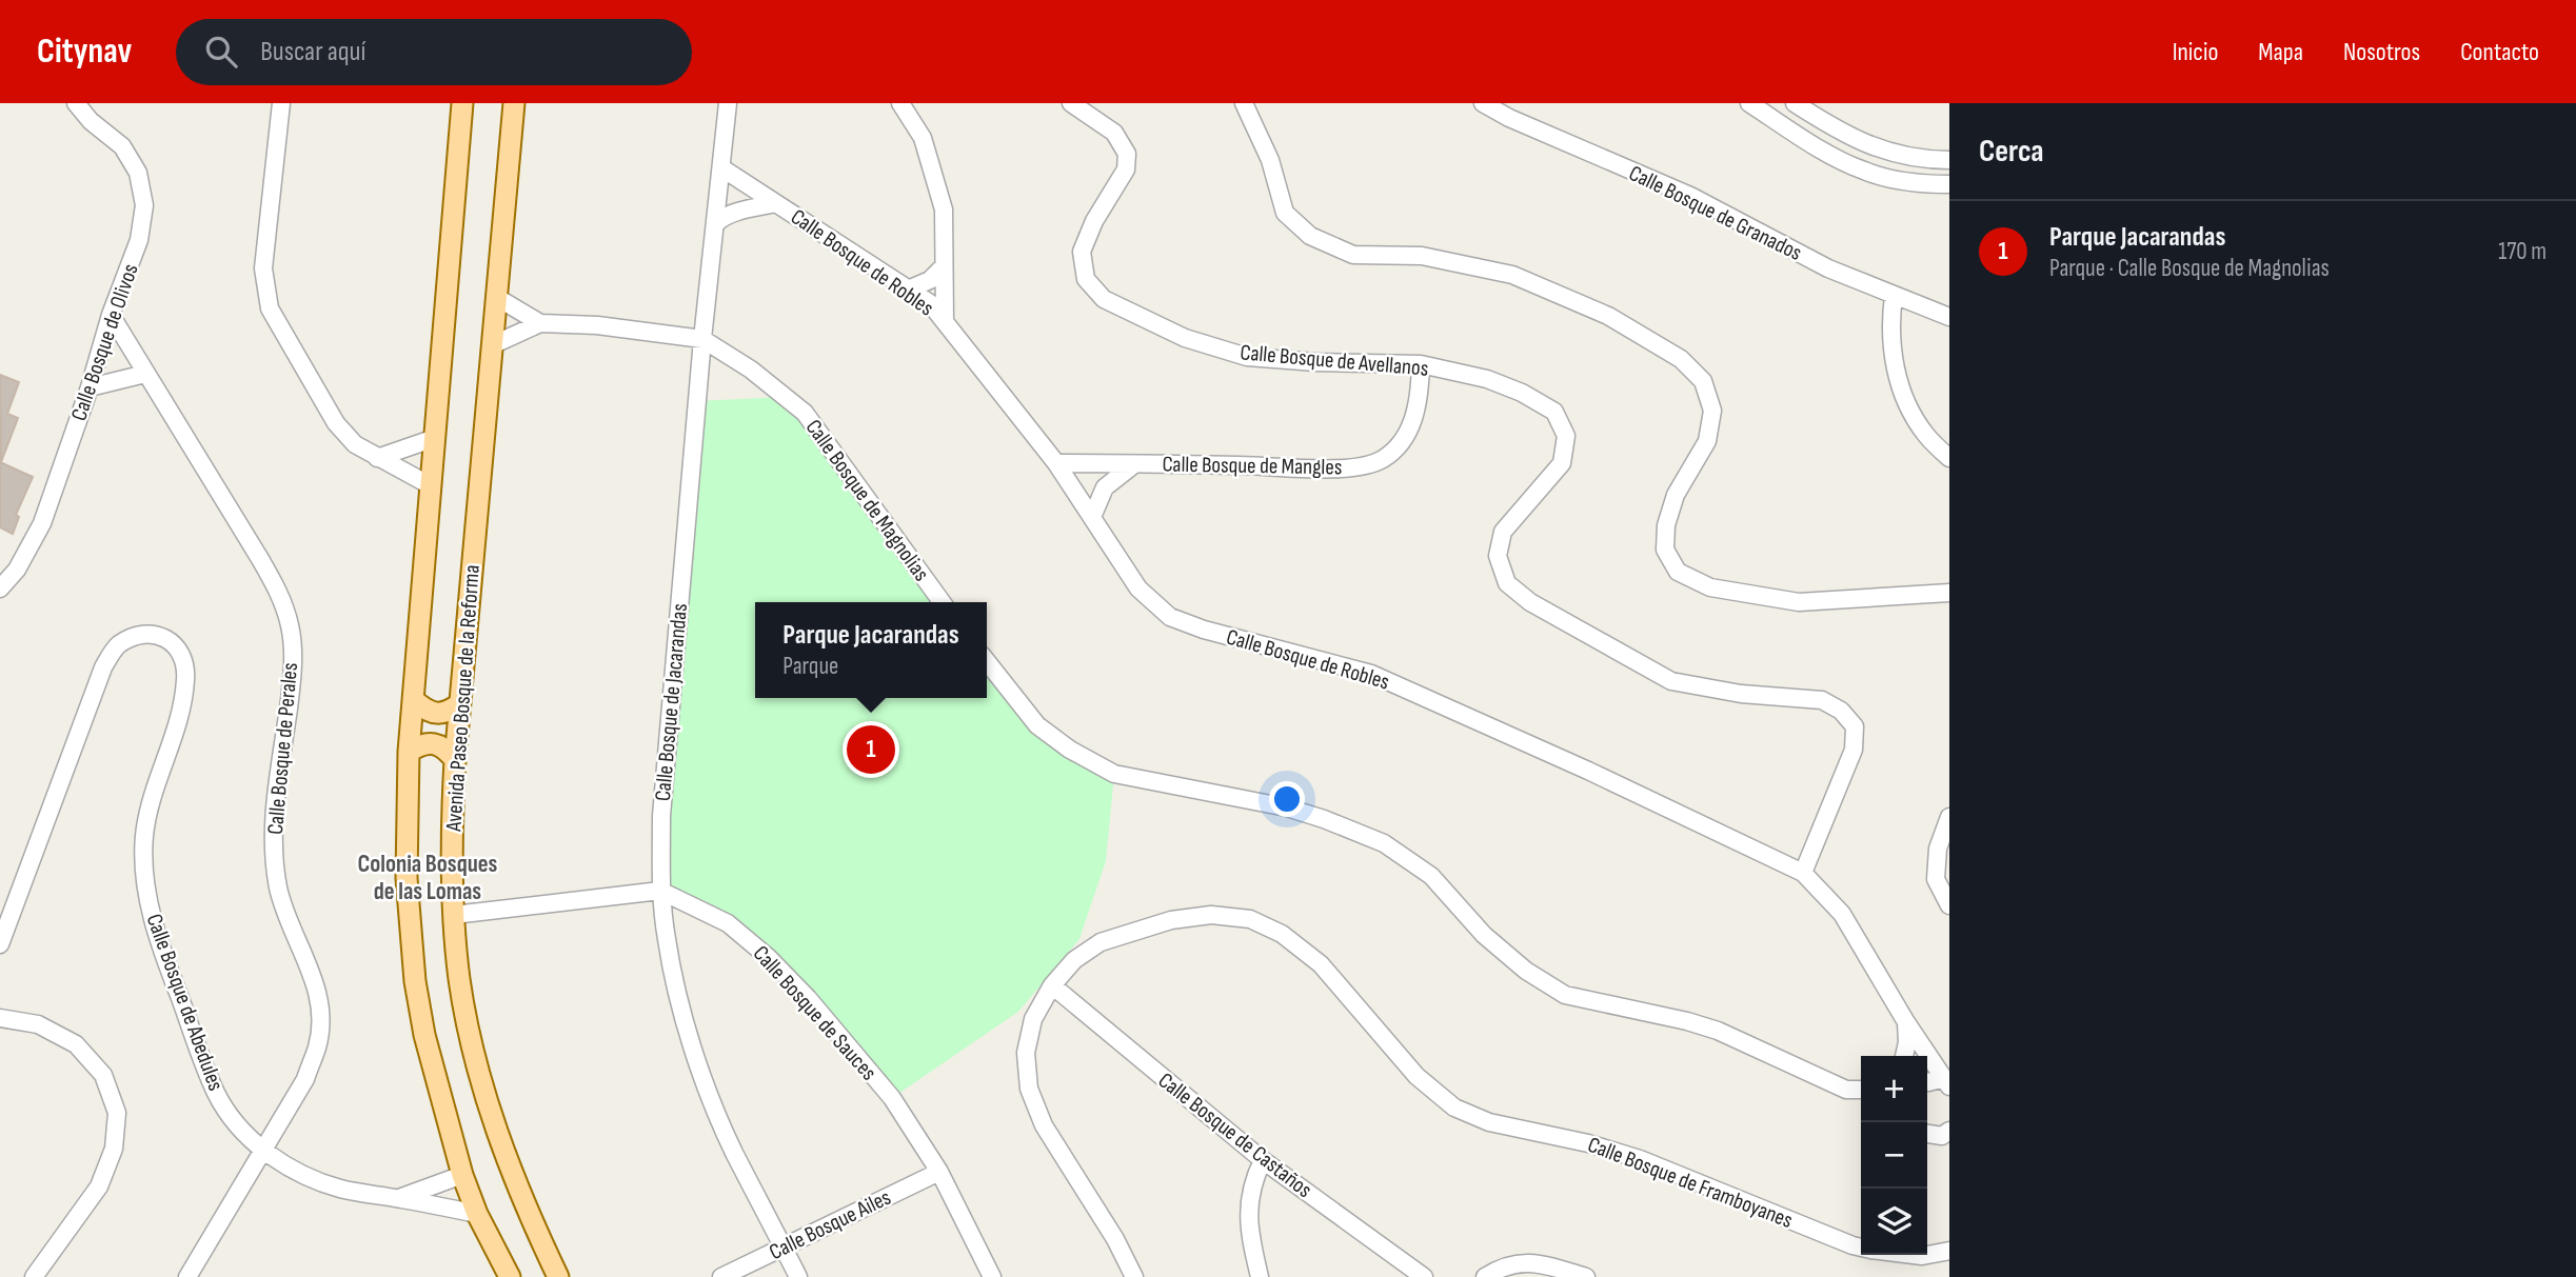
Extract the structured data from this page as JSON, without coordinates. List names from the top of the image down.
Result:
{
  "streets": {
    "main road": ["Avenida Paseo Bosque de la Reforma"],
    "street": [
      "Calle Bosque de Granados",
      "Calle Bosque de Robles",
      "Calle Bosque de Olivos",
      "Calle Bosque de Avellanos",
      "Calle Bosque de Mangles",
      "Calle Bosque de Magnolias",
      "Calle Bosque de Jacarandas",
      "Calle Bosque de Perales",
      "Calle Bosque de Abedules",
      "Calle Bosque de Sauces",
      "Calle Bosque de Castaños",
      "Calle Bosque de Framboyanes",
      "Calle Bosque Ailes"
    ]
  },
  "crossings": [
    ["Calle Bosque de Robles", "Calle Bosque de Avellanos"],
    ["Calle Bosque de Robles", "Calle Bosque de Mangles"],
    ["Calle Bosque de Robles", "Calle Bosque de Jacarandas"],
    ["Calle Bosque de Olivos", "Calle Bosque de Perales"],
    ["Calle Bosque de Avellanos", "Calle Bosque de Mangles"],
    ["Calle Bosque de Magnolias", "Avenida Paseo Bosque de la Reforma"],
    ["Calle Bosque de Magnolias", "Calle Bosque de Jacarandas"],
    ["Avenida Paseo Bosque de la Reforma", "Calle Bosque de Abedules"],
    ["Calle Bosque de Jacarandas", "Calle Bosque de Sauces"],
    ["Calle Bosque de Jacarandas", "Calle Bosque Ailes"],
    ["Calle Bosque de Perales", "Calle Bosque de Abedules"],
    ["Calle Bosque de Sauces", "Calle Bosque Ailes"],
    ["Calle Bosque de Castaños", "Calle Bosque de Framboyanes"]
  ],
  "districts": ["Colonia Bosques de las Lomas"],
  "page": {
    "header": "Citynav",
    "search": "Buscar aquí",
    "nav": [
      "Inicio",
      "Mapa",
      "Nosotros",
      "Contacto"
    ],
    "heading": "Cerca",
    "list": [
      {
        "mark": "1",
        "name": "Parque Jacarandas",
        "note": "Parque · Calle Bosque de Magnolias",
        "value": "170 m"
      }
    ],
    "popup": ["Parque Jacarandas", "Parque"],
    "pins": "1",
    "map_buttons": ["+", "−"]
  }
}
